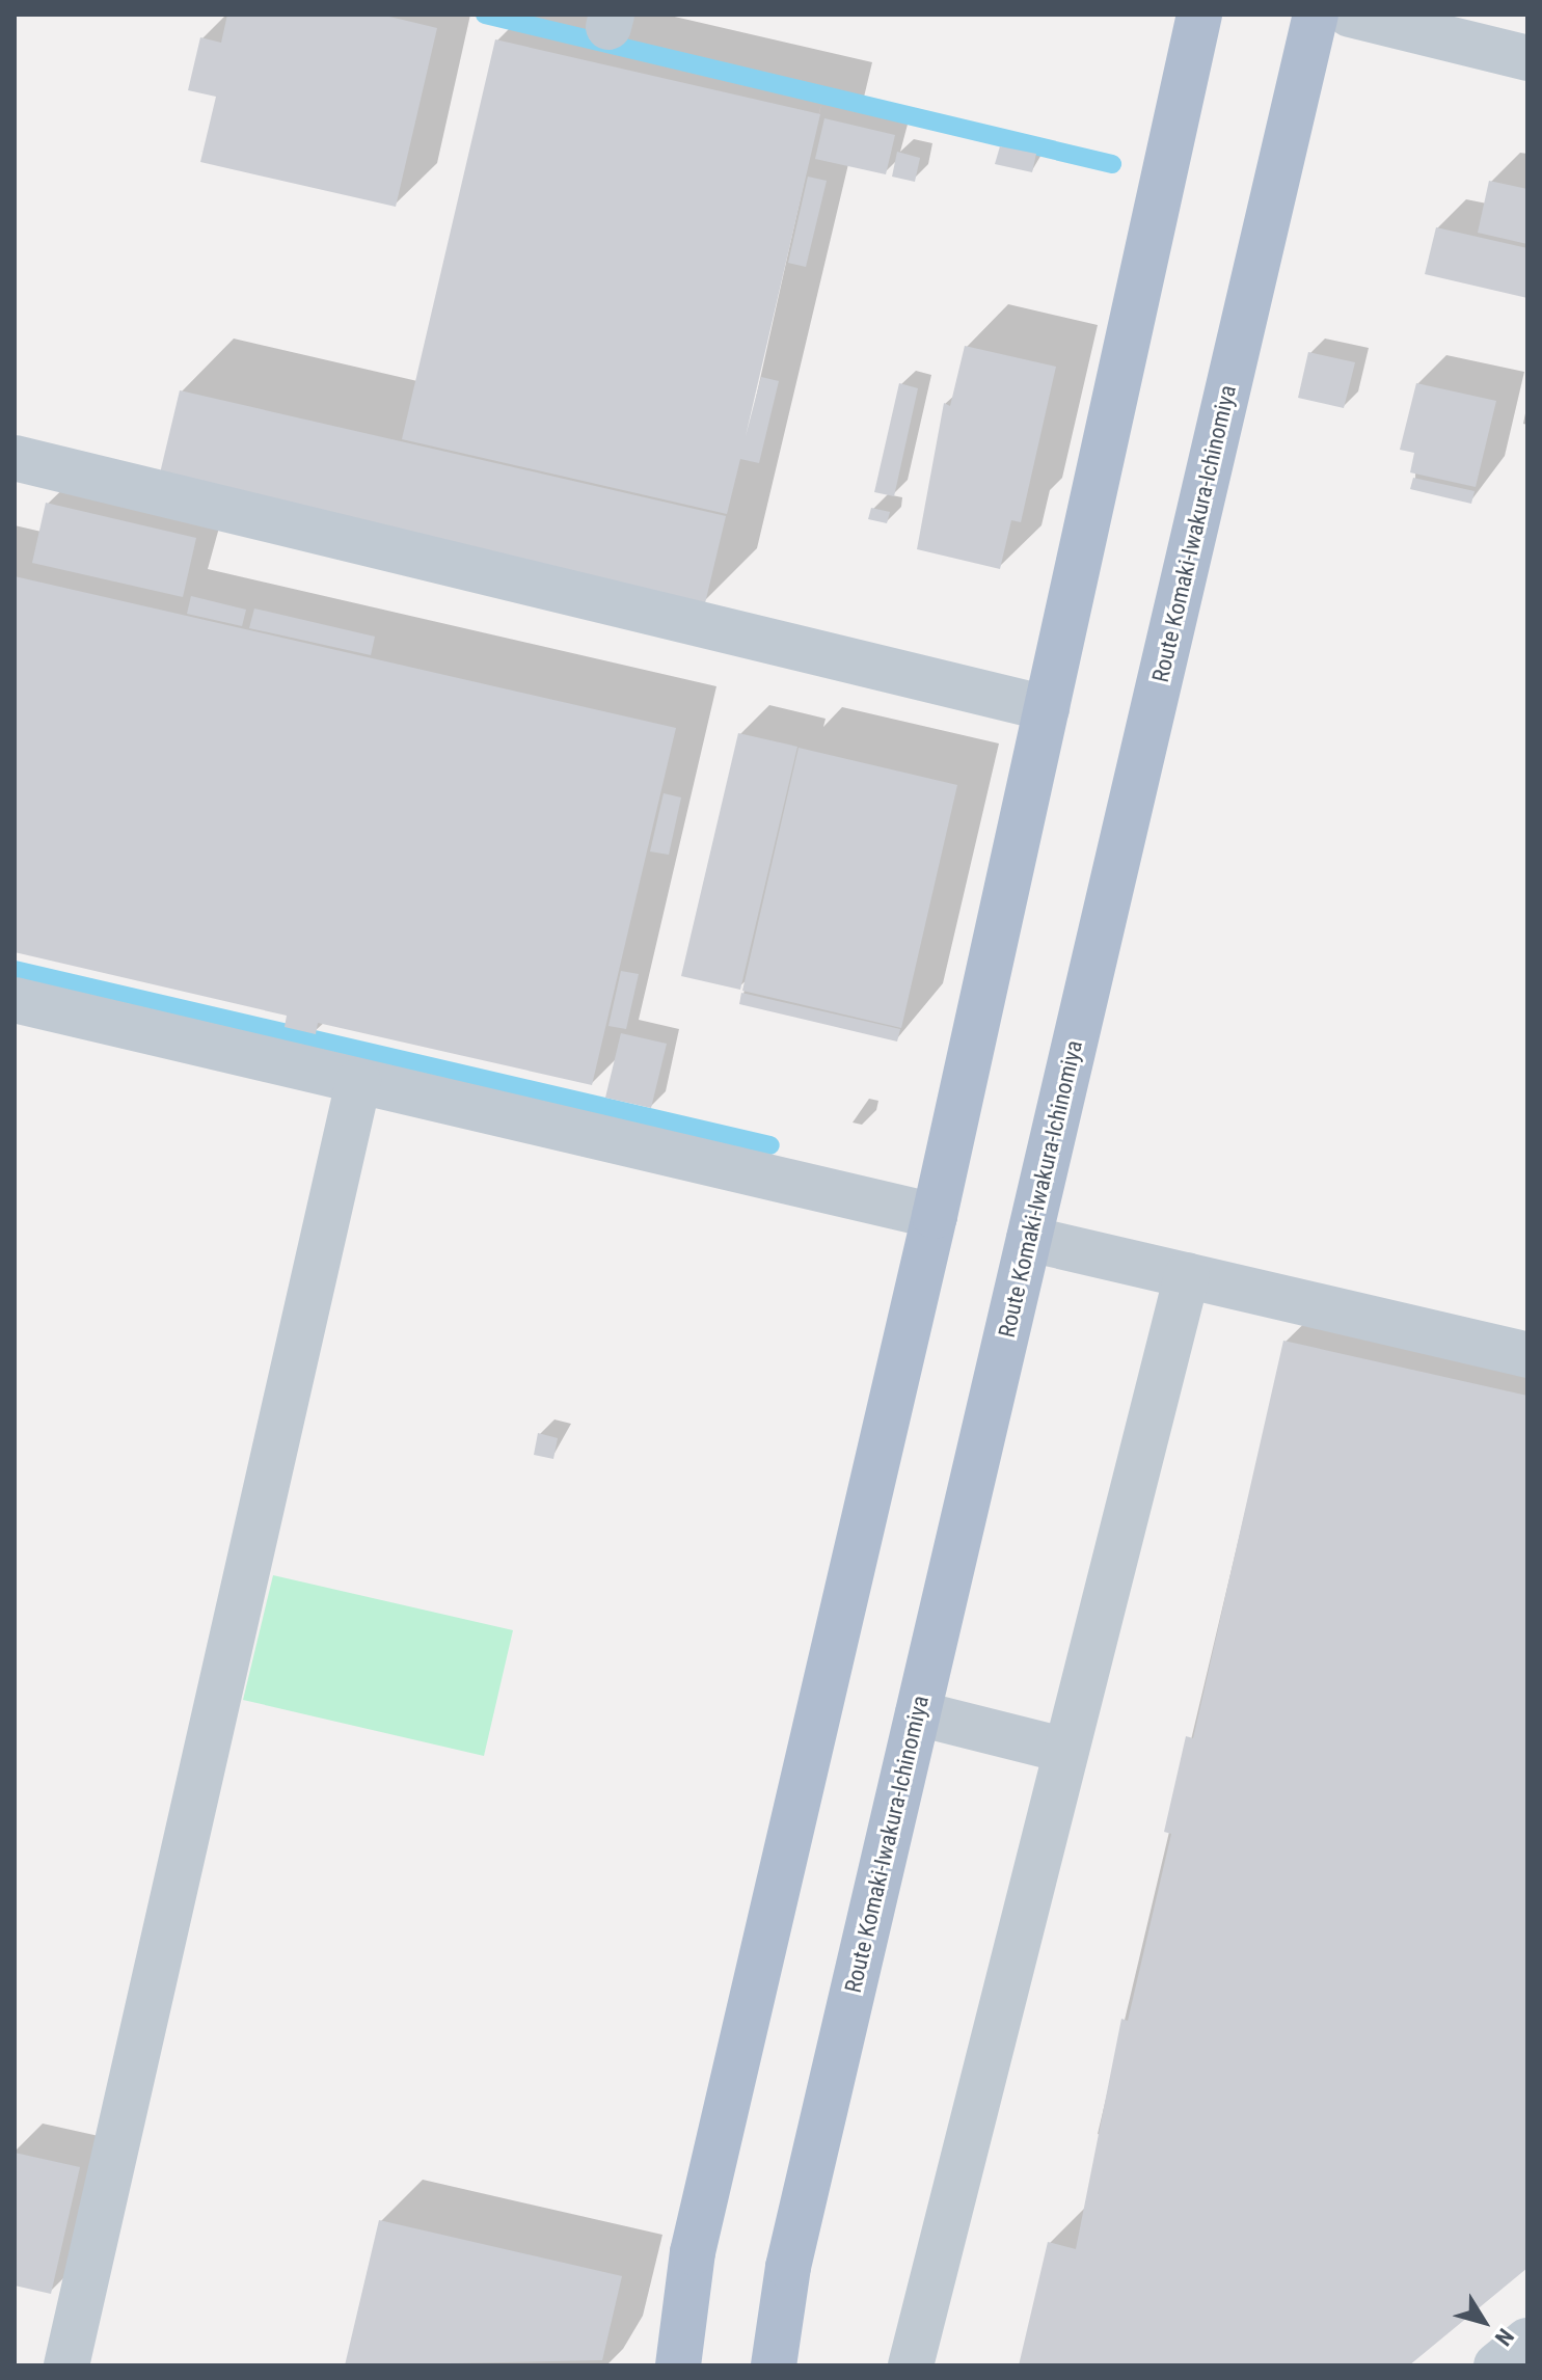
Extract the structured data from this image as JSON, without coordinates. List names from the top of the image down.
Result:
{
  "streets": {
    "main road": ["Route Komaki-Iwakura-Ichinomiya"]
  },
  "north": "bottom right"
}
